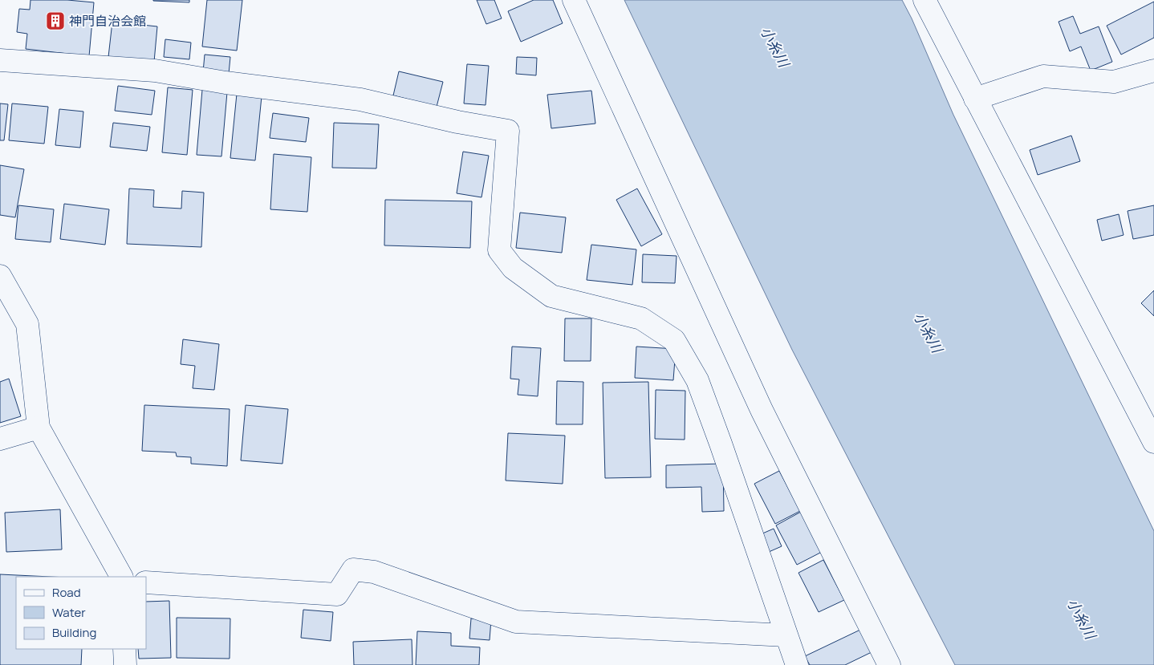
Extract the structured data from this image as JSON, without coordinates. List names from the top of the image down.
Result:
{
  "water": ["小糸川"],
  "places": {
    "building": ["神門自治会館"]
  },
  "legend": ["Road", "Water", "Building"]
}
